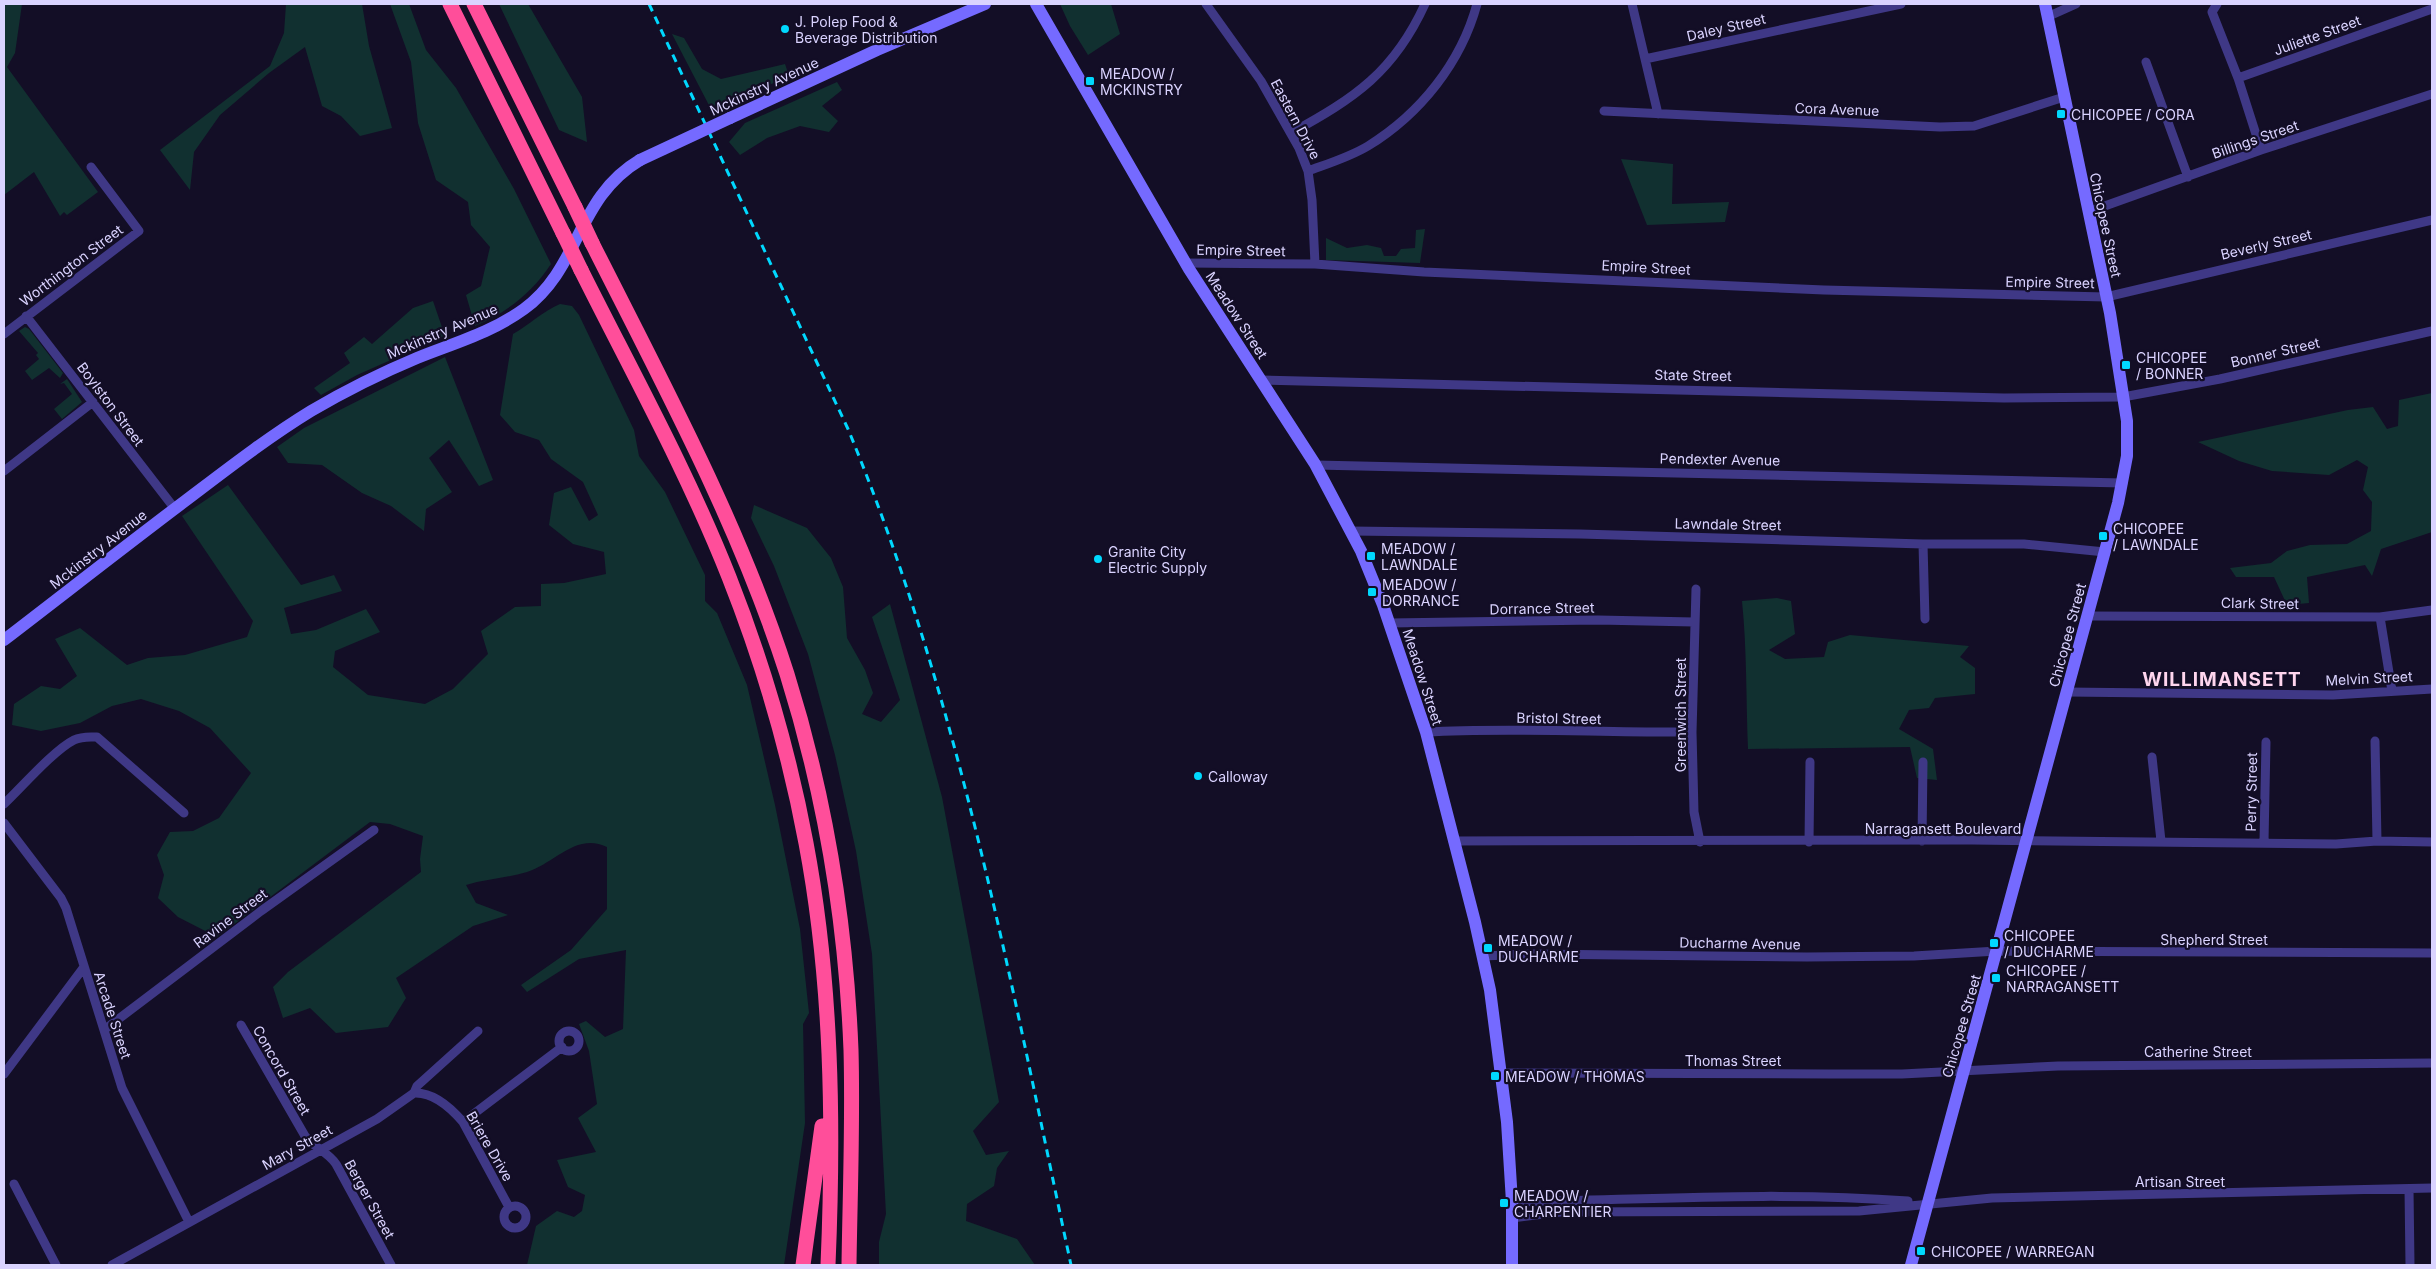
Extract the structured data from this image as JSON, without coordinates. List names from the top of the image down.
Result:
{
  "streets": {
    "main road": ["Mckinstry Avenue", "Chicopee Street", "Meadow Street"],
    "street": [
      "Daley Street",
      "Juliette Street",
      "Cora Avenue",
      "Eastern Drive",
      "Billings Street",
      "Beverly Street",
      "Empire Street",
      "Worthington Street",
      "Bonner Street",
      "State Street",
      "Boylston Street",
      "Pendexter Avenue",
      "Lawndale Street",
      "Clark Street",
      "Dorrance Street",
      "Melvin Street",
      "Greenwich Street",
      "Bristol Street",
      "Perry Street",
      "Narragansett Boulevard",
      "Ravine Street",
      "Shepherd Street",
      "Ducharme Avenue",
      "Arcade Street",
      "Catherine Street",
      "Thomas Street",
      "Concord Street",
      "Briere Drive",
      "Mary Street",
      "Artisan Street",
      "Berger Street"
    ]
  },
  "crossings": [
    ["Mckinstry Avenue", "Boylston Street"],
    ["Cora Avenue", "Chicopee Street"],
    ["Eastern Drive", "Empire Street"],
    ["Billings Street", "Chicopee Street"],
    ["Chicopee Street", "Beverly Street"],
    ["Chicopee Street", "Empire Street"],
    ["Chicopee Street", "Bonner Street"],
    ["Chicopee Street", "State Street"],
    ["Chicopee Street", "Pendexter Avenue"],
    ["Chicopee Street", "Lawndale Street"],
    ["Chicopee Street", "Clark Street"],
    ["Chicopee Street", "Melvin Street"],
    ["Chicopee Street", "Narragansett Boulevard"],
    ["Chicopee Street", "Shepherd Street"],
    ["Chicopee Street", "Ducharme Avenue"],
    ["Chicopee Street", "Catherine Street"],
    ["Chicopee Street", "Thomas Street"],
    ["Chicopee Street", "Artisan Street"],
    ["Beverly Street", "Empire Street"],
    ["Empire Street", "Meadow Street"],
    ["Worthington Street", "Boylston Street"],
    ["Meadow Street", "State Street"],
    ["Meadow Street", "Pendexter Avenue"],
    ["Meadow Street", "Lawndale Street"],
    ["Meadow Street", "Dorrance Street"],
    ["Meadow Street", "Bristol Street"],
    ["Meadow Street", "Narragansett Boulevard"],
    ["Meadow Street", "Ducharme Avenue"],
    ["Meadow Street", "Thomas Street"],
    ["Bonner Street", "State Street"],
    ["Dorrance Street", "Greenwich Street"],
    ["Greenwich Street", "Bristol Street"],
    ["Greenwich Street", "Narragansett Boulevard"],
    ["Perry Street", "Narragansett Boulevard"],
    ["Ravine Street", "Arcade Street"],
    ["Shepherd Street", "Ducharme Avenue"],
    ["Arcade Street", "Mary Street"],
    ["Catherine Street", "Thomas Street"],
    ["Concord Street", "Mary Street"],
    ["Concord Street", "Berger Street"],
    ["Briere Drive", "Mary Street"],
    ["Mary Street", "Berger Street"]
  ],
  "districts": ["WILLIMANSETT"],
  "places": {
    "other": ["J. Polep Food & Beverage Distribution", "Granite City Electric Supply", "Calloway"],
    "transit": [
      "MEADOW / MCKINSTRY",
      "CHICOPEE / CORA",
      "CHICOPEE / BONNER",
      "CHICOPEE / LAWNDALE",
      "MEADOW / LAWNDALE",
      "MEADOW / DORRANCE",
      "CHICOPEE / DUCHARME",
      "MEADOW / DUCHARME",
      "CHICOPEE / NARRAGANSETT",
      "MEADOW / THOMAS",
      "MEADOW / CHARPENTIER",
      "CHICOPEE / WARREGAN"
    ]
  }
}
